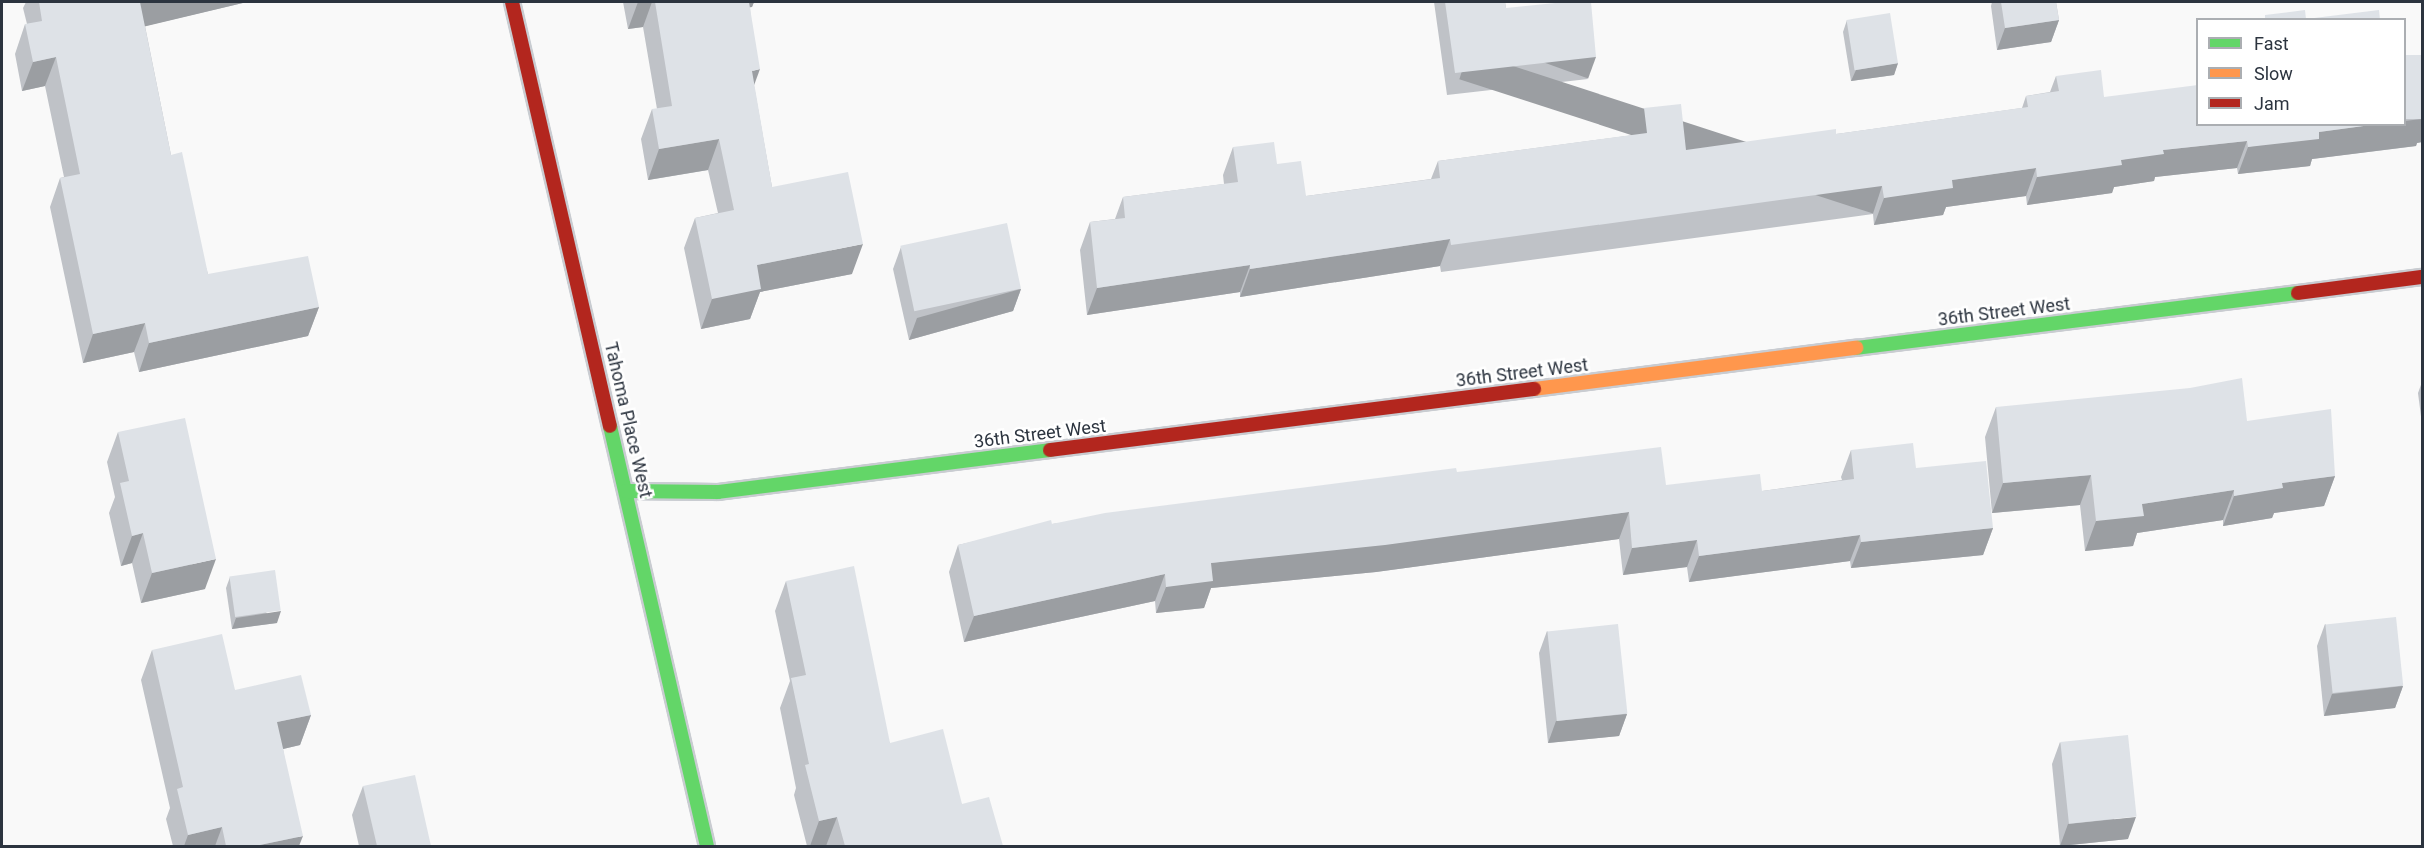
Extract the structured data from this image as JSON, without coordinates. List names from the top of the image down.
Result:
{
  "streets": {
    "street": ["36th Street West", "Tahoma Place West"]
  },
  "crossings": [
    ["36th Street West", "Tahoma Place West"]
  ],
  "legend": ["Fast", "Slow", "Jam"]
}
